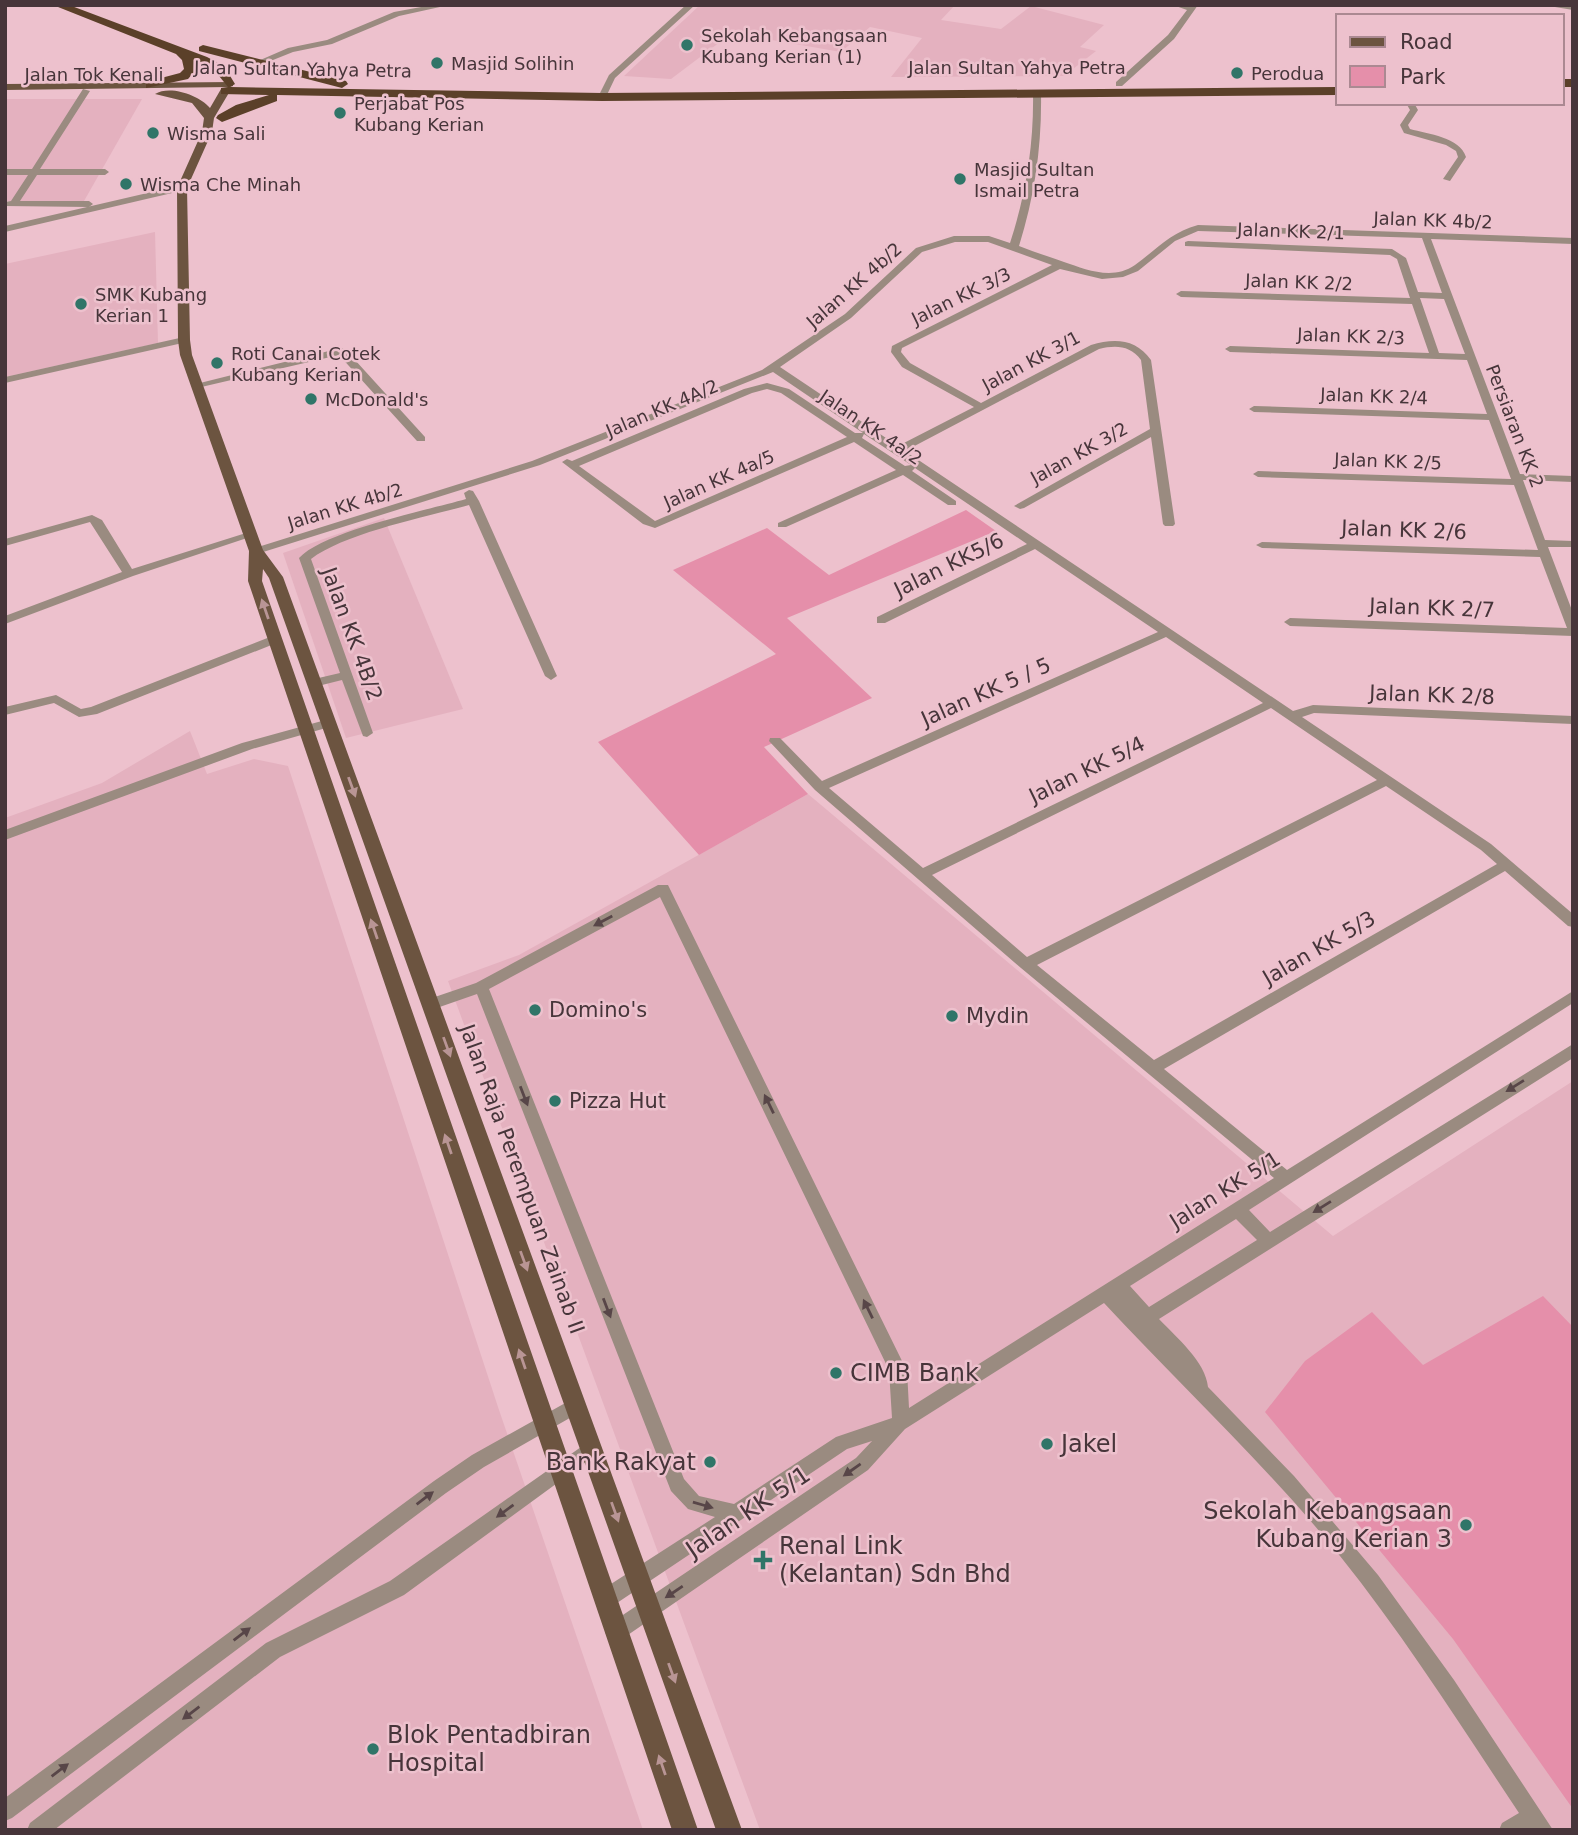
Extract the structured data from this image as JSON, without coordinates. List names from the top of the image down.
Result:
{
  "streets": {
    "highway": ["Jalan Sultan Yahya Petra"],
    "main road": ["Jalan Tok Kenali", "Jalan Raja Perempuan Zainab II"],
    "street": [
      "Jalan KK 4b/2",
      "Jalan KK 2/1",
      "Jalan KK 2/2",
      "Jalan KK 3/3",
      "Jalan KK 2/3",
      "Jalan KK 3/1",
      "Jalan KK 2/4",
      "Jalan KK 4A/2",
      "Persiaran KK 2",
      "Jalan KK 4a/2",
      "Jalan KK 3/2",
      "Jalan KK 2/5",
      "Jalan KK 4a/5",
      "Jalan KK 2/6",
      "Jalan KK5/6",
      "Jalan KK 2/7",
      "Jalan KK 4B/2",
      "Jalan KK 5 / 5",
      "Jalan KK 2/8",
      "Jalan KK 5/4",
      "Jalan KK 5/3",
      "Jalan KK 5/1"
    ]
  },
  "crossings": [
    ["Jalan Sultan Yahya Petra", "Jalan Tok Kenali"],
    ["Jalan Sultan Yahya Petra", "Jalan Raja Perempuan Zainab II"],
    ["Jalan Tok Kenali", "Jalan Raja Perempuan Zainab II"],
    ["Jalan KK 4b/2", "Jalan KK 3/3"],
    ["Jalan KK 4b/2", "Persiaran KK 2"],
    ["Jalan KK 4b/2", "Jalan KK 4a/5"],
    ["Jalan KK 4b/2", "Jalan Raja Perempuan Zainab II"],
    ["Jalan KK 2/1", "Jalan KK 2/2"],
    ["Jalan KK 2/2", "Persiaran KK 2"],
    ["Jalan KK 3/3", "Jalan KK 3/1"],
    ["Jalan KK 2/3", "Persiaran KK 2"],
    ["Jalan KK 3/1", "Jalan KK 3/2"],
    ["Jalan KK 2/4", "Persiaran KK 2"],
    ["Jalan KK 4A/2", "Jalan KK 4a/2"],
    ["Jalan KK 4A/2", "Jalan KK 4a/5"],
    ["Persiaran KK 2", "Jalan KK 2/5"],
    ["Persiaran KK 2", "Jalan KK 2/6"],
    ["Persiaran KK 2", "Jalan KK 2/7"],
    ["Jalan KK 4a/2", "Jalan KK 4a/5"],
    ["Jalan Raja Perempuan Zainab II", "Jalan KK 5/1"]
  ],
  "places": {
    "other": [
      "Sekolah Kebangsaan Kubang Kerian (1)",
      "Masjid Solihin",
      "Perodua",
      "Perjabat Pos Kubang Kerian",
      "Wisma Sali",
      "Masjid Sultan Ismail Petra",
      "Wisma Che Minah",
      "SMK Kubang Kerian 1",
      "Roti Canai Cotek Kubang Kerian",
      "McDonald's",
      "Domino's",
      "Mydin",
      "Pizza Hut",
      "CIMB Bank",
      "Jakel",
      "Bank Rakyat",
      "Sekolah Kebangsaan Kubang Kerian 3",
      "Blok Pentadbiran Hospital"
    ],
    "health": ["Renal Link (Kelantan) Sdn Bhd"]
  },
  "legend": ["Road", "Park"]
}
